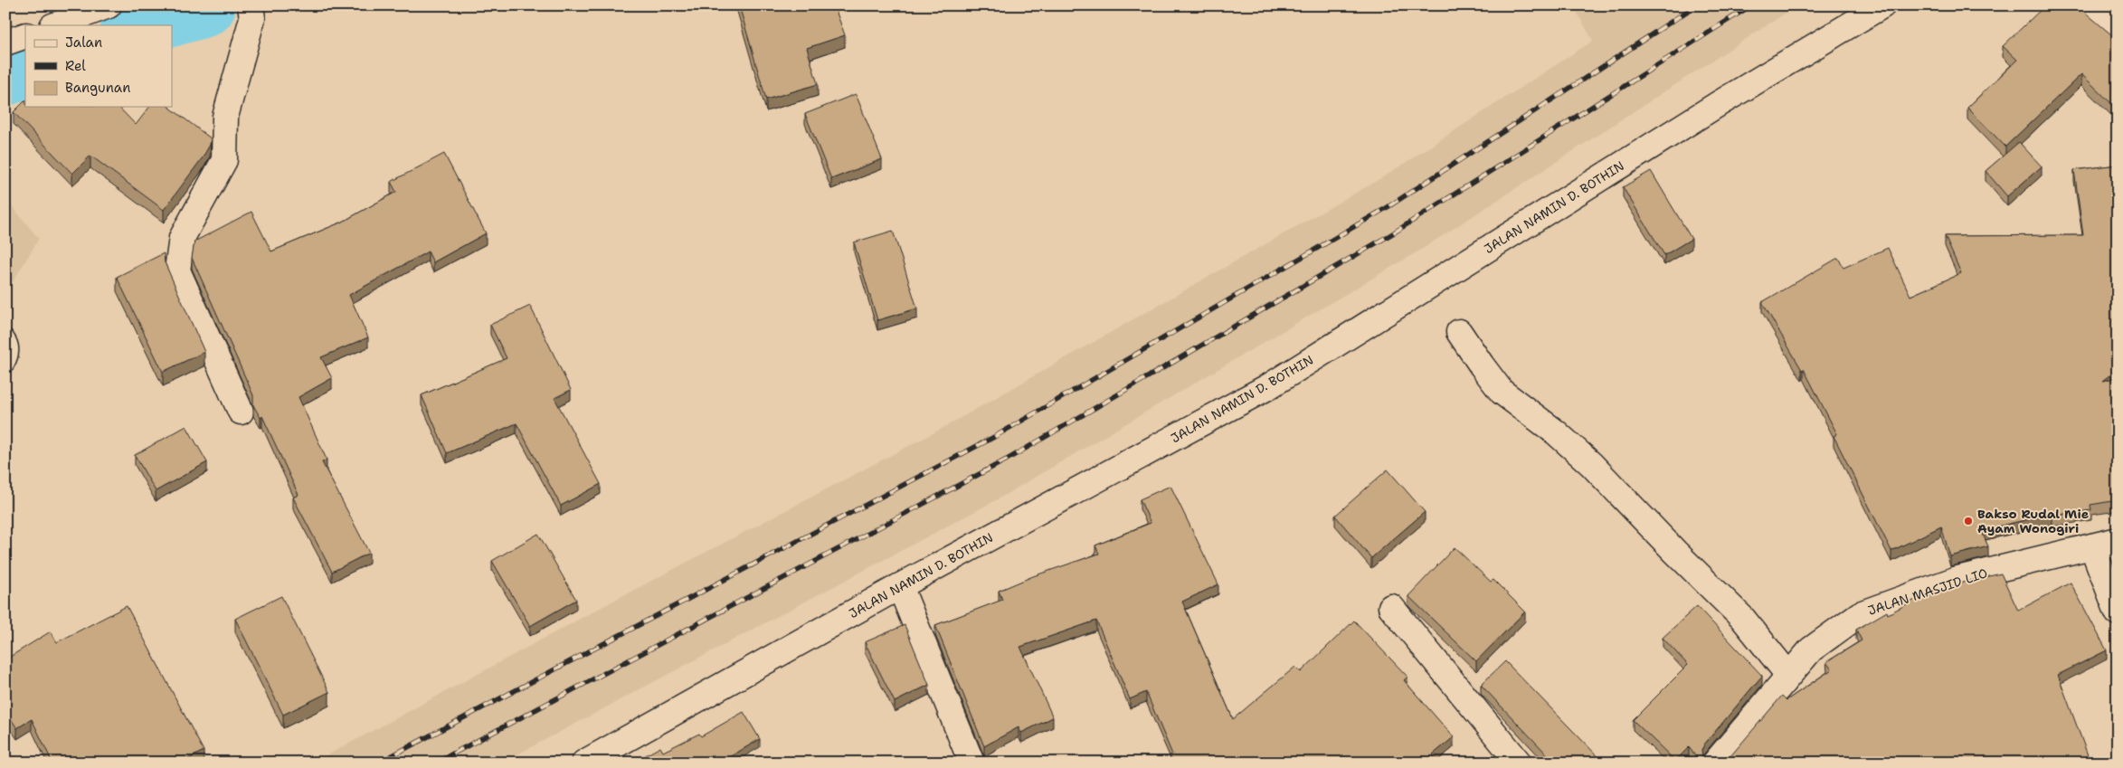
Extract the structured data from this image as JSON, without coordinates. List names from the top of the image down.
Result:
{
  "streets": {
    "street": ["JALAN NAMIN D. BOTHIN", "JALAN MASJID LIO"]
  },
  "places": ["Bakso Rudal Mie Ayam Wonogiri"],
  "legend": ["Jalan", "Rel", "Bangunan"]
}
